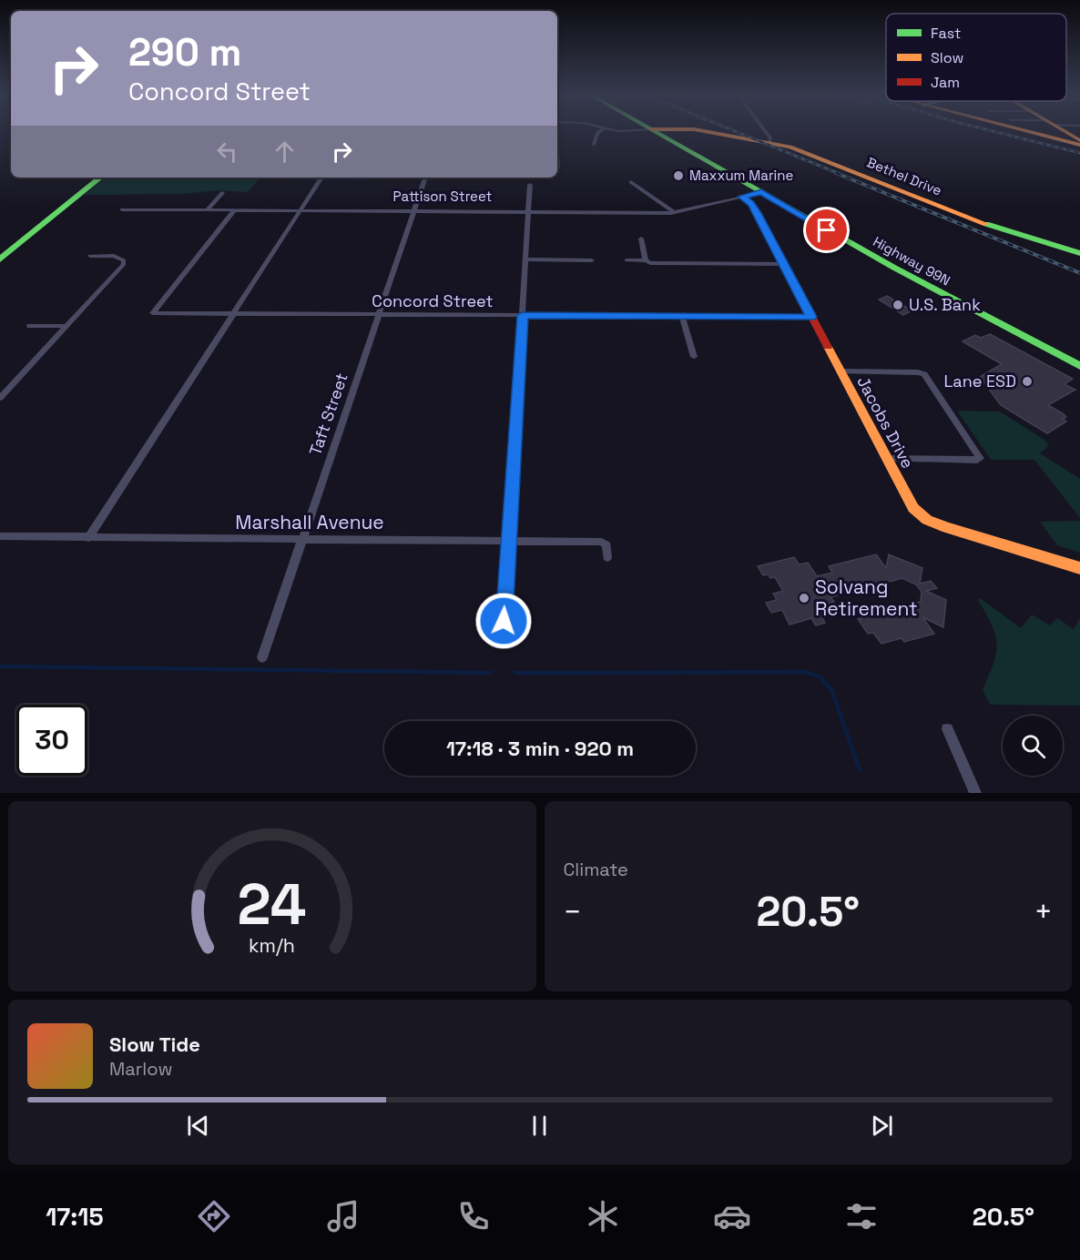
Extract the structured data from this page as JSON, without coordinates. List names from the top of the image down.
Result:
{
  "streets": {
    "street": [
      "Bethel Drive",
      "Pattison Street",
      "Highway 99N",
      "Concord Street",
      "Taft Street",
      "Jacobs Drive",
      "Marshall Avenue"
    ]
  },
  "crossings": [
    ["Pattison Street", "Highway 99N"],
    ["Pattison Street", "Concord Street"],
    ["Pattison Street", "Taft Street"],
    ["Pattison Street", "Jacobs Drive"],
    ["Concord Street", "Taft Street"],
    ["Concord Street", "Jacobs Drive"],
    ["Taft Street", "Marshall Avenue"]
  ],
  "places": [
    "Maxxum Marine",
    "U.S. Bank",
    "Lane ESD",
    "Solvang Retirement"
  ],
  "legend": ["Fast", "Slow", "Jam"],
  "page": {
    "turn": ["290 m", "Concord Street"],
    "limit": "30",
    "trip": "17:18 · 3 min · 920 m",
    "tile": "Climate",
    "heat": ["−", "20.5°", "+"],
    "song": ["Slow Tide", "Marlow"],
    "tabs": ["17:15", "20.5°"],
    "gauge": ["24", "km/h"]
  }
}
